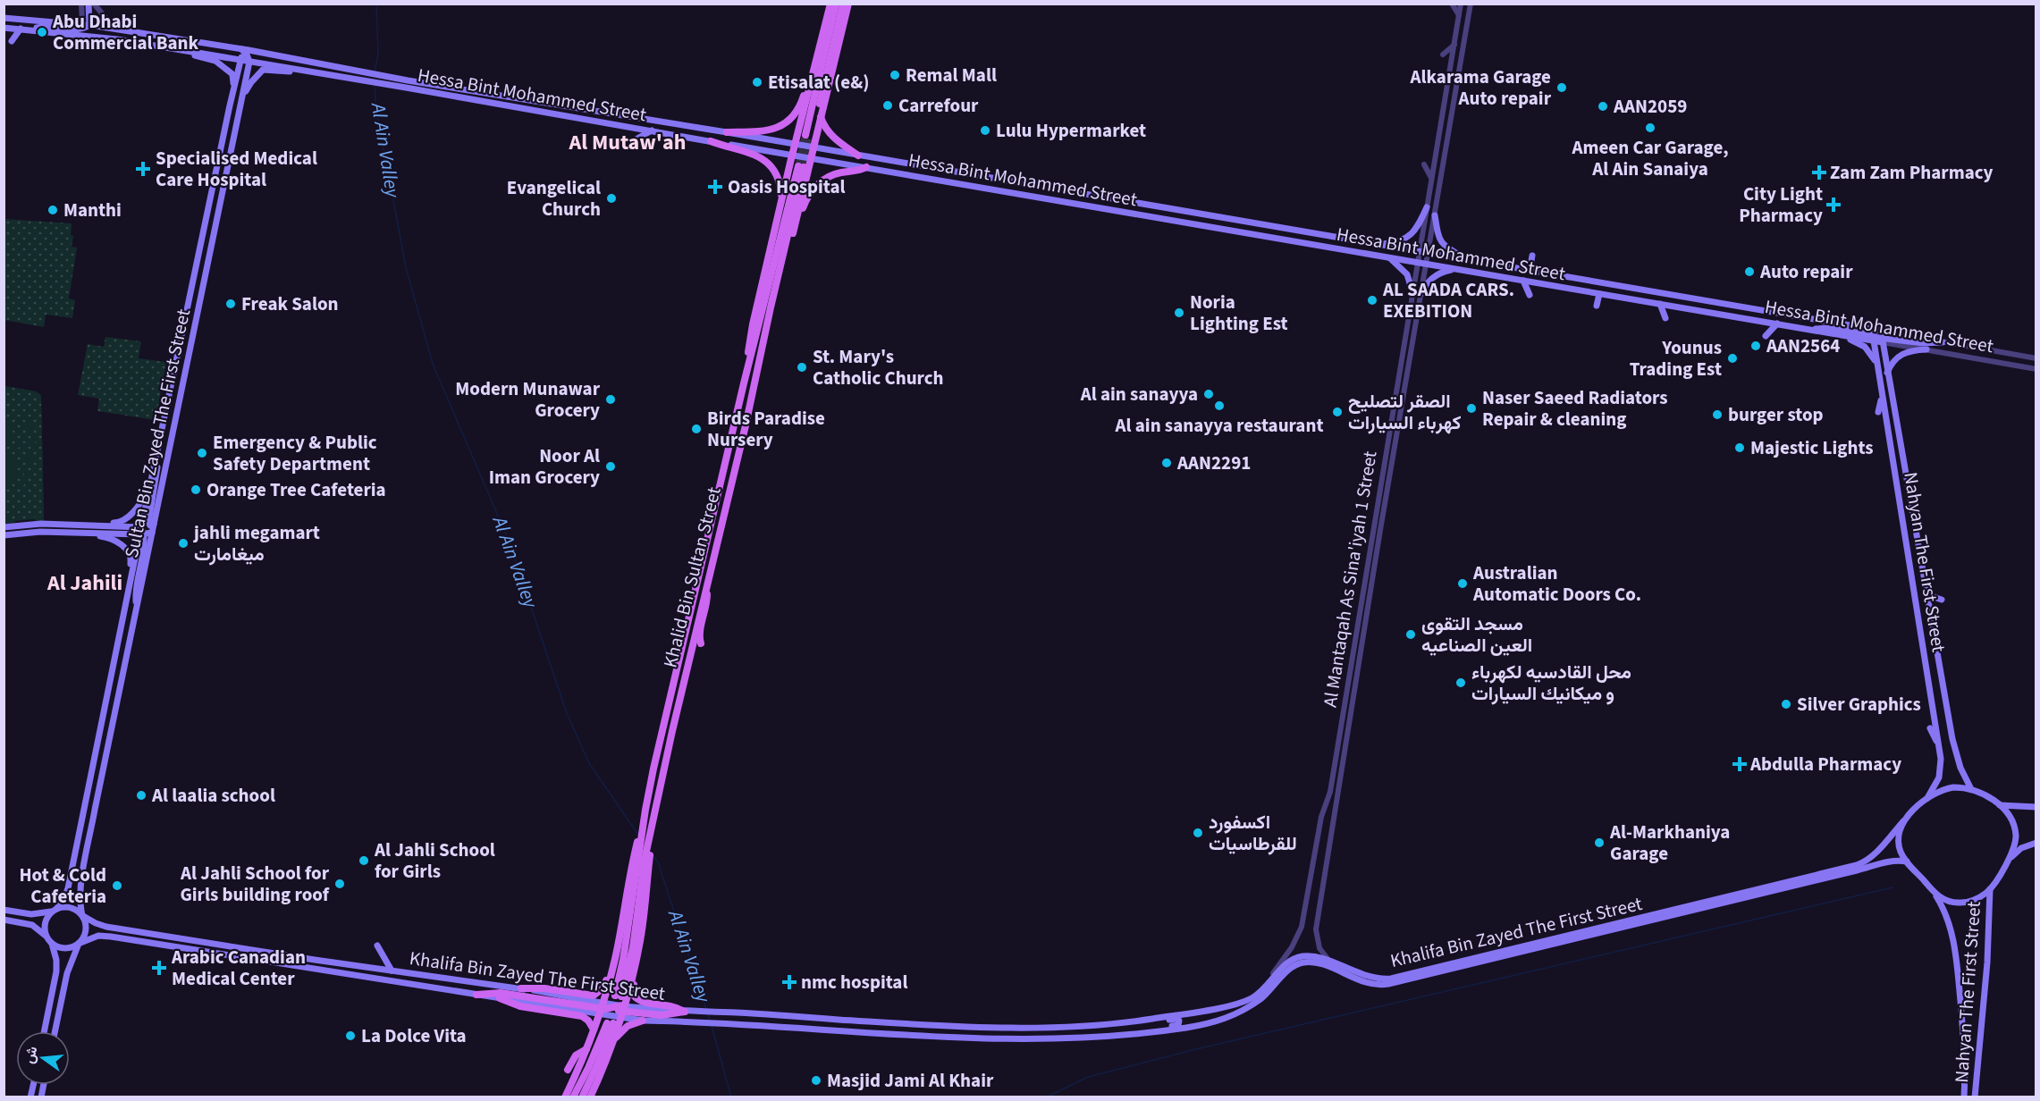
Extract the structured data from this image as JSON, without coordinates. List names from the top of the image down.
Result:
{
  "streets": {
    "main road": [
      "Hessa Bint Mohammed Street",
      "Sultan Bin Zayed The First Street",
      "Nahyan The First Street",
      "Khalid Bin Sultan Street",
      "Khalifa Bin Zayed The First Street"
    ],
    "street": ["Al Mantaqah As Sina'iyah 1 Street"]
  },
  "crossings": [
    ["Hessa Bint Mohammed Street", "Sultan Bin Zayed The First Street"],
    ["Hessa Bint Mohammed Street", "Nahyan The First Street"],
    ["Hessa Bint Mohammed Street", "Al Mantaqah As Sina'iyah 1 Street"],
    ["Sultan Bin Zayed The First Street", "Khalifa Bin Zayed The First Street"],
    ["Nahyan The First Street", "Khalifa Bin Zayed The First Street"],
    ["Al Mantaqah As Sina'iyah 1 Street", "Khalifa Bin Zayed The First Street"]
  ],
  "districts": ["Al Mutaw'ah", "Al Jahili"],
  "water": ["Al Ain Valley"],
  "places": {
    "other": [
      "Abu Dhabi Commercial Bank",
      "Remal Mall",
      "Etisalat (e&)",
      "Alkarama Garage Auto repair",
      "Carrefour",
      "AAN2059",
      "Ameen Car Garage, Al Ain Sanaiya",
      "Lulu Hypermarket",
      "Evangelical Church",
      "Manthi",
      "Auto repair",
      "AL SAADA CARS. EXEBITION",
      "Freak Salon",
      "Noria Lighting Est",
      "AAN2564",
      "Younus Trading Est",
      "St. Mary's Catholic Church",
      "Al ain sanayya",
      "Modern Munawar Grocery",
      "Al ain sanayya restaurant",
      "Naser Saeed Radiators Repair & cleaning",
      "الصقر لتصليح كهرباء السيارات",
      "burger stop",
      "Birds Paradise Nursery",
      "Majestic Lights",
      "Emergency & Public Safety Department",
      "AAN2291",
      "Noor Al Iman Grocery",
      "Orange Tree Cafeteria",
      "jahli megamart ميغامارت",
      "Australian Automatic Doors Co.",
      "مسجد التقوى العين الصناعيه",
      "محل القادسيه لكهرباء و ميكانيك السيارات",
      "Silver Graphics",
      "Al laalia school",
      "اكسفورد للقرطاسيات",
      "Al-Markhaniya Garage",
      "Al Jahli School for Girls",
      "Al Jahli School for Girls building roof",
      "Hot & Cold Cafeteria",
      "La Dolce Vita",
      "Masjid Jami Al Khair"
    ],
    "health": [
      "Specialised Medical Care Hospital",
      "Zam Zam Pharmacy",
      "Oasis Hospital",
      "City Light Pharmacy",
      "Abdulla Pharmacy",
      "Arabic Canadian Medical Center",
      "nmc hospital"
    ]
  },
  "north": "left"
}
